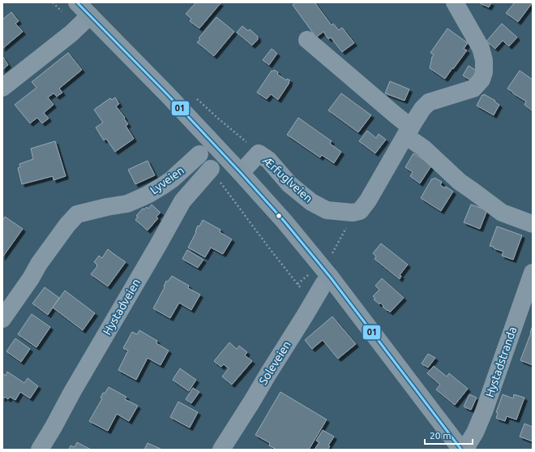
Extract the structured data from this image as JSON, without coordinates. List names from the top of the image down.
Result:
{
  "streets": {
    "street": [
      "Ærfuglveien",
      "Lyveien",
      "Hystadveien",
      "Hystadstranda",
      "Soleveien"
    ]
  },
  "lines": ["transit line 01"],
  "scale_bar": "20 m"
}
